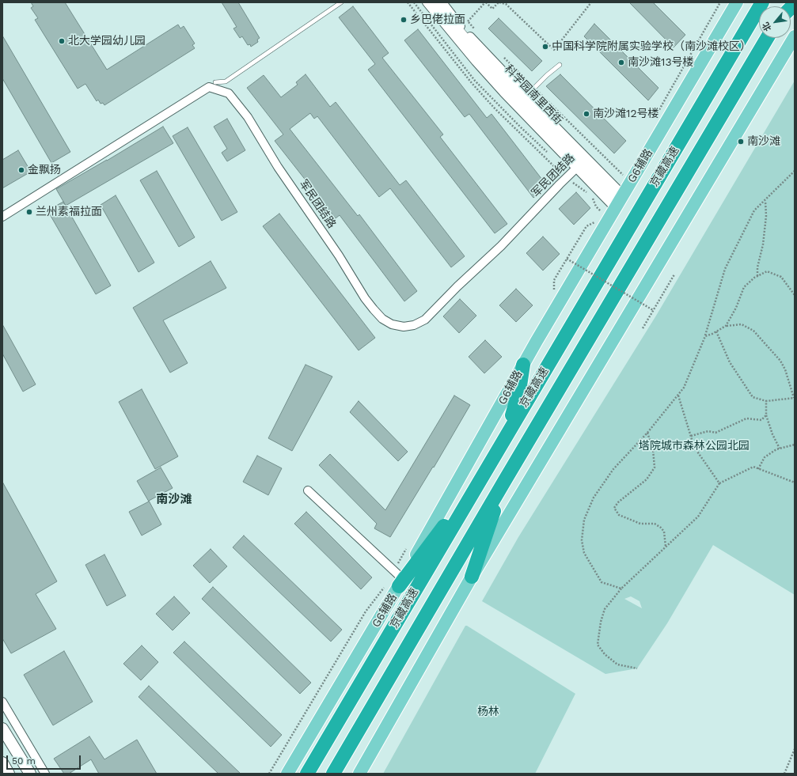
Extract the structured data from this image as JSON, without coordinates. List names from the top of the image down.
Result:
{
  "streets": {
    "highway": ["京藏高速"],
    "main road": ["G6辅路"],
    "street": ["科学园南里西街", "军民团结路"]
  },
  "crossings": [
    ["科学园南里西街", "G6辅路"],
    ["科学园南里西街", "军民团结路"]
  ],
  "districts": ["南沙滩"],
  "parks": ["塔院城市森林公园北园", "杨林"],
  "places": [
    "乡巴佬拉面",
    "北大学园幼儿园",
    "中国科学院附属实验学校（南沙滩校区）",
    "南沙滩13号楼",
    "南沙滩12号楼",
    "南沙滩",
    "金飘扬",
    "兰州素福拉面"
  ],
  "scale_bar": "50 m",
  "north": "bottom left"
}
